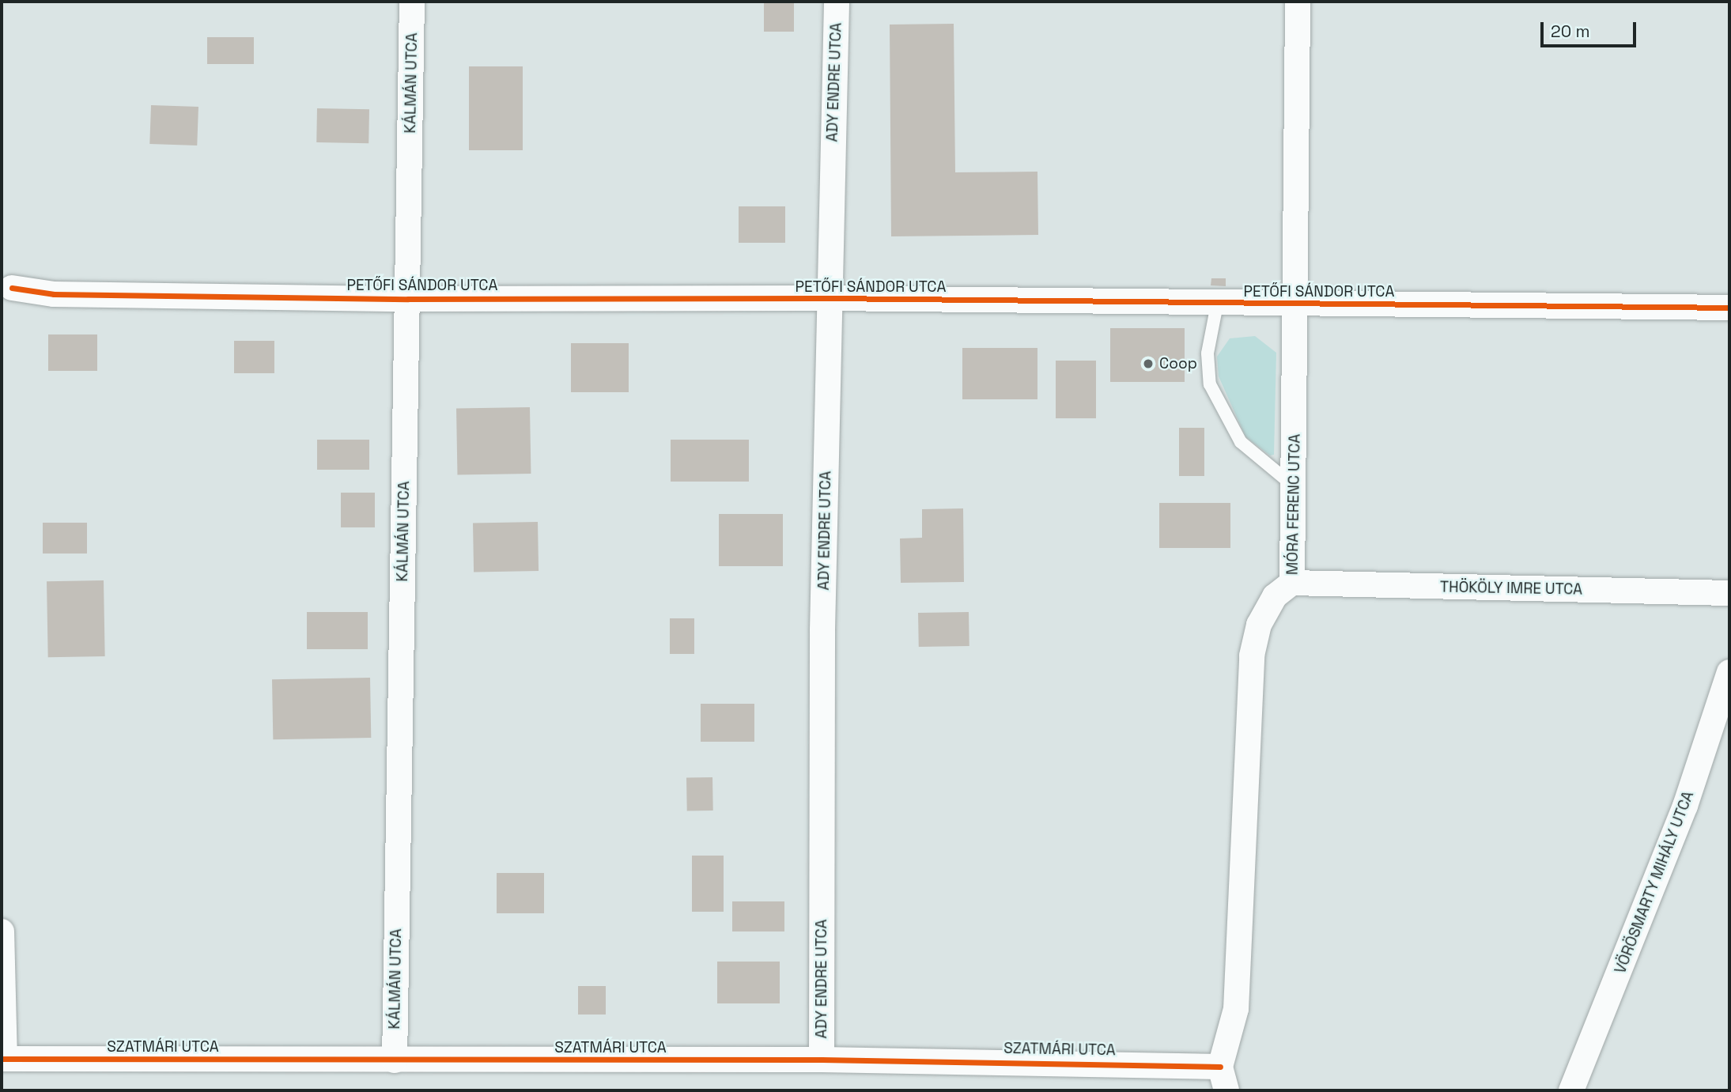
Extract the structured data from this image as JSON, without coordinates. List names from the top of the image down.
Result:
{
  "streets": {
    "street": [
      "ADY ENDRE UTCA",
      "KÁLMÁN UTCA",
      "PETŐFI SÁNDOR UTCA",
      "MÓRA FERENC UTCA",
      "THÖKÖLY IMRE UTCA",
      "VÖRÖSMARTY MIHÁLY UTCA",
      "SZATMÁRI UTCA"
    ]
  },
  "crossings": [
    ["ADY ENDRE UTCA", "PETŐFI SÁNDOR UTCA"],
    ["ADY ENDRE UTCA", "SZATMÁRI UTCA"],
    ["KÁLMÁN UTCA", "PETŐFI SÁNDOR UTCA"],
    ["KÁLMÁN UTCA", "SZATMÁRI UTCA"],
    ["PETŐFI SÁNDOR UTCA", "MÓRA FERENC UTCA"],
    ["MÓRA FERENC UTCA", "THÖKÖLY IMRE UTCA"],
    ["MÓRA FERENC UTCA", "SZATMÁRI UTCA"]
  ],
  "places": ["Coop"],
  "scale_bar": "20 m"
}
